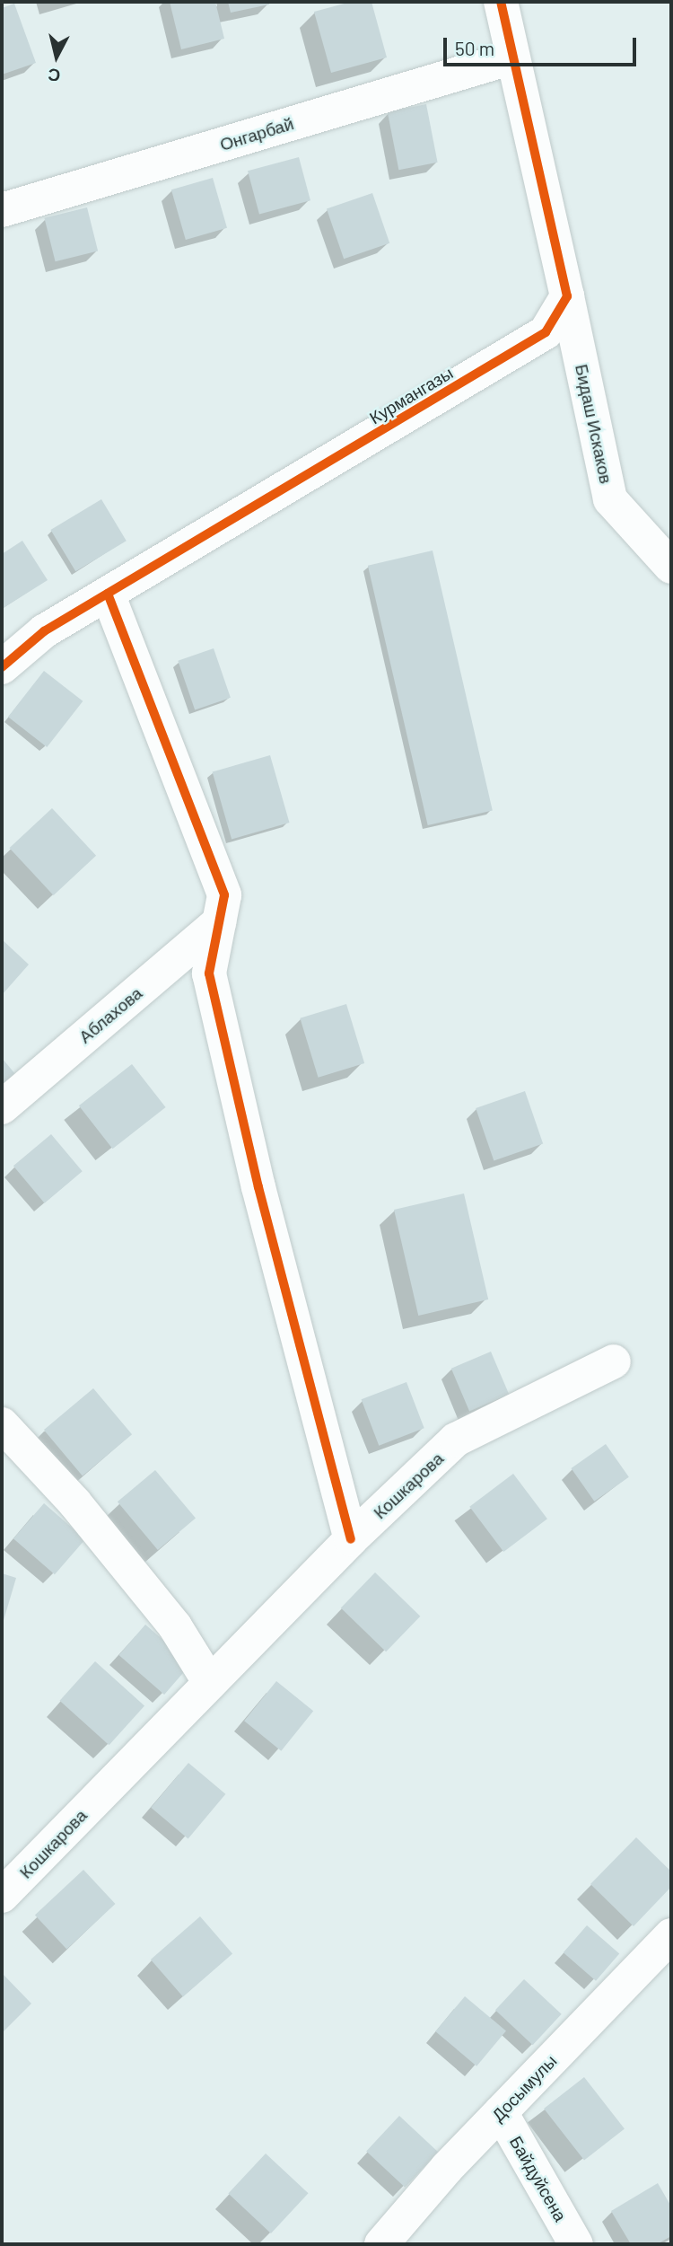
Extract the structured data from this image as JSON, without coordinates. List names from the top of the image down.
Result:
{
  "streets": {
    "street": [
      "Онгарбай",
      "Курмангазы",
      "Бидаш Искаков",
      "Аблахова",
      "Кошкарова",
      "Досымулы",
      "Байдуйсена"
    ]
  },
  "crossings": [
    ["Курмангазы", "Бидаш Искаков"],
    ["Досымулы", "Байдуйсена"]
  ],
  "scale_bar": "50 m",
  "north": "bottom"
}
